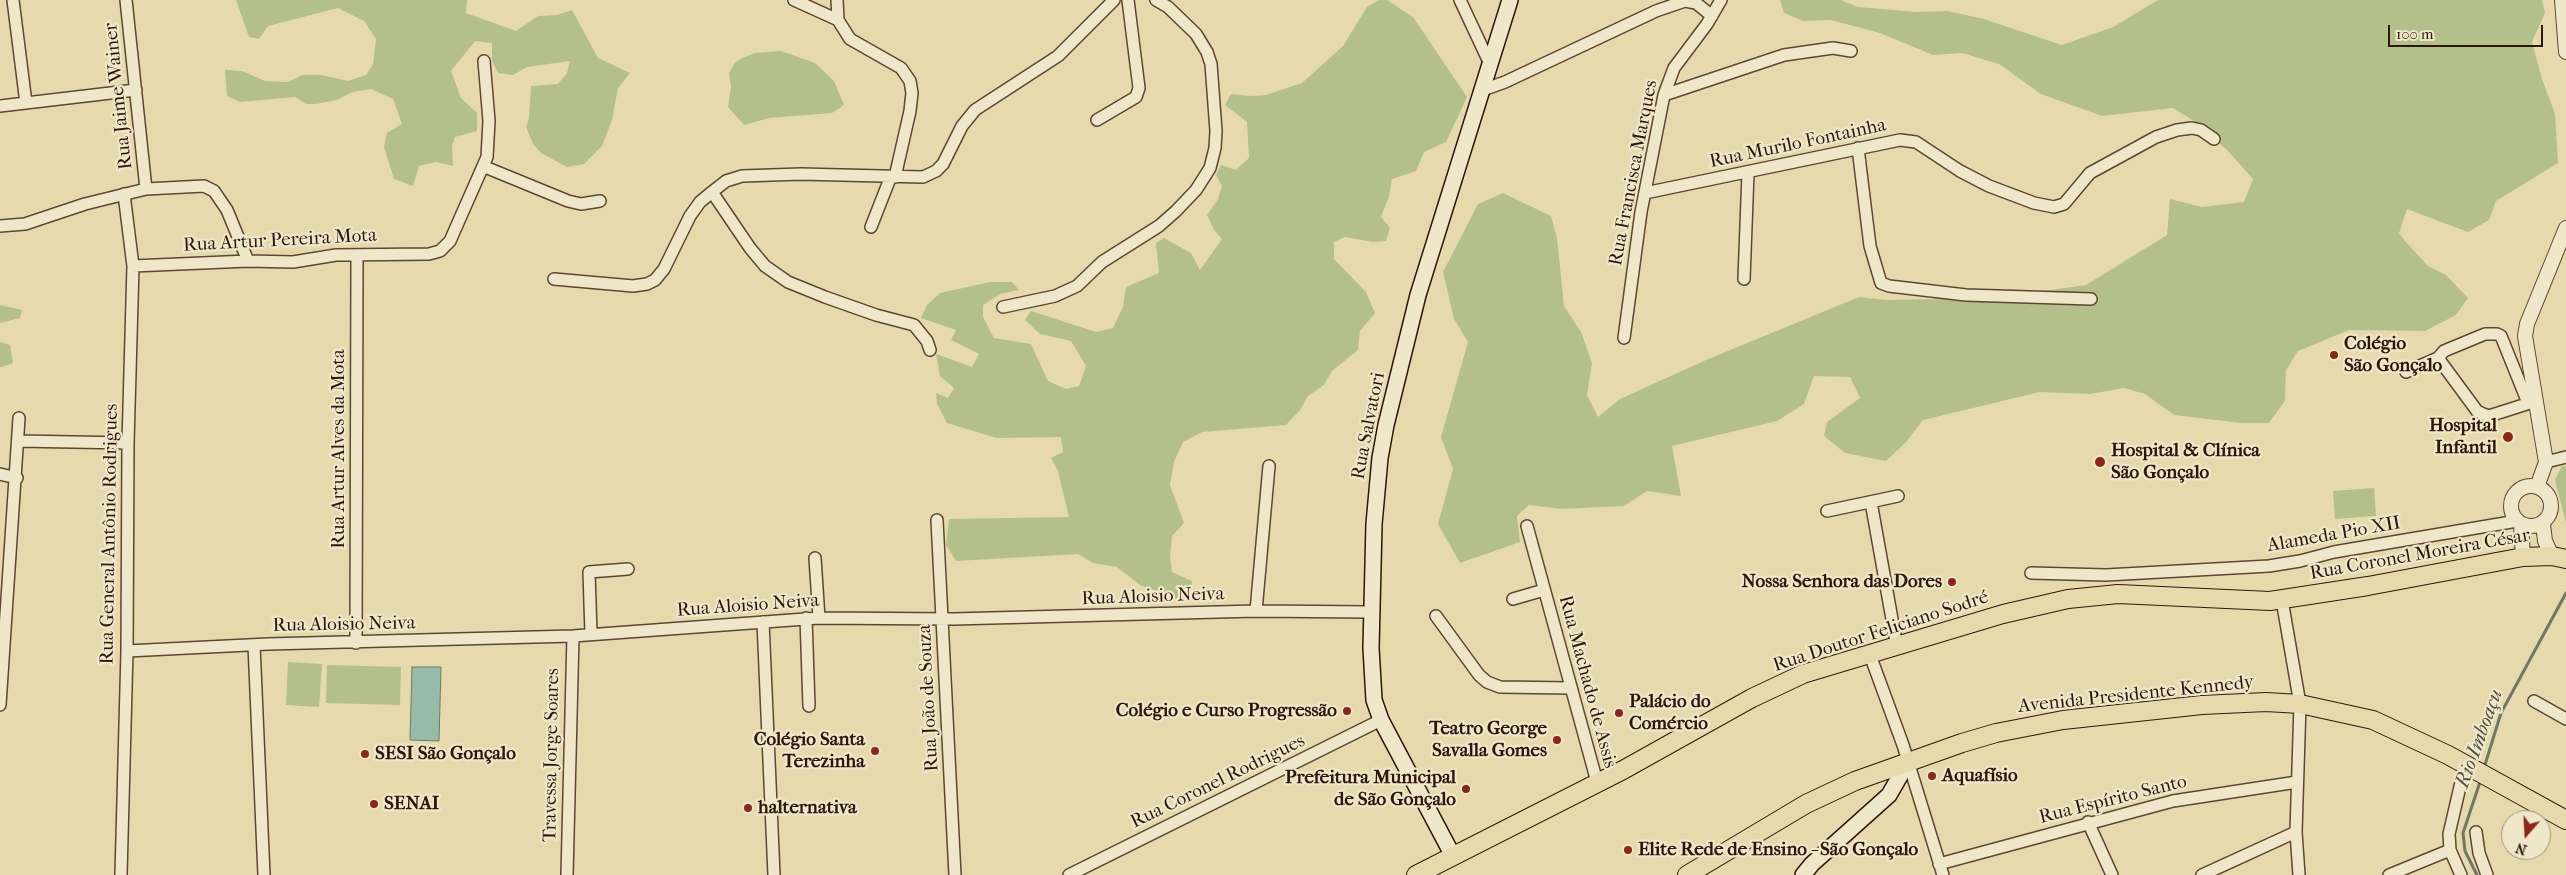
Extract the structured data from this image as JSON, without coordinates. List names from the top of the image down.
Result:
{
  "streets": {
    "main road": [
      "Rua Salvatori",
      "Rua Coronel Moreira César",
      "Rua Doutor Feliciano Sodré",
      "Avenida Presidente Kennedy"
    ],
    "street": [
      "Rua Jaime Wainer",
      "Rua Murilo Fontainha",
      "Rua Francisca Marques",
      "Rua Artur Pereira Mota",
      "Rua Artur Alves da Mota",
      "Rua General Antônio Rodrigues",
      "Alameda Pio XII",
      "Rua Aloisio Neiva",
      "Rua Machado de Assis",
      "Rua João de Souza",
      "Travessa Jorge Soares",
      "Rua Coronel Rodrigues",
      "Rua Espírito Santo"
    ]
  },
  "crossings": [
    ["Rua Murilo Fontainha", "Rua Francisca Marques"],
    ["Rua Artur Pereira Mota", "Rua Artur Alves da Mota"],
    ["Rua Artur Pereira Mota", "Rua General Antônio Rodrigues"],
    ["Rua Salvatori", "Rua Aloisio Neiva"],
    ["Rua Salvatori", "Rua Doutor Feliciano Sodré"],
    ["Rua Salvatori", "Rua Coronel Rodrigues"],
    ["Rua Artur Alves da Mota", "Rua Aloisio Neiva"],
    ["Rua General Antônio Rodrigues", "Rua Aloisio Neiva"],
    ["Rua Coronel Moreira César", "Rua Doutor Feliciano Sodré"],
    ["Rua Aloisio Neiva", "Rua João de Souza"],
    ["Rua Aloisio Neiva", "Travessa Jorge Soares"],
    ["Rua Doutor Feliciano Sodré", "Rua Machado de Assis"]
  ],
  "water": ["Rio Imboaçu"],
  "places": [
    "Colégio São Gonçalo",
    "Hospital Infantil",
    "Hospital & Clínica São Gonçalo",
    "Nossa Senhora das Dores",
    "Colégio e Curso Progressão",
    "Palácio do Comércio",
    "Teatro George Savalla Gomes",
    "Colégio Santa Terezinha",
    "SESI São Gonçalo",
    "Aquafísio",
    "Prefeitura Municipal de São Gonçalo",
    "SENAI",
    "halternativa",
    "Elite Rede de Ensino - São Gonçalo"
  ],
  "scale_bar": "100 m",
  "north": "bottom"
}
